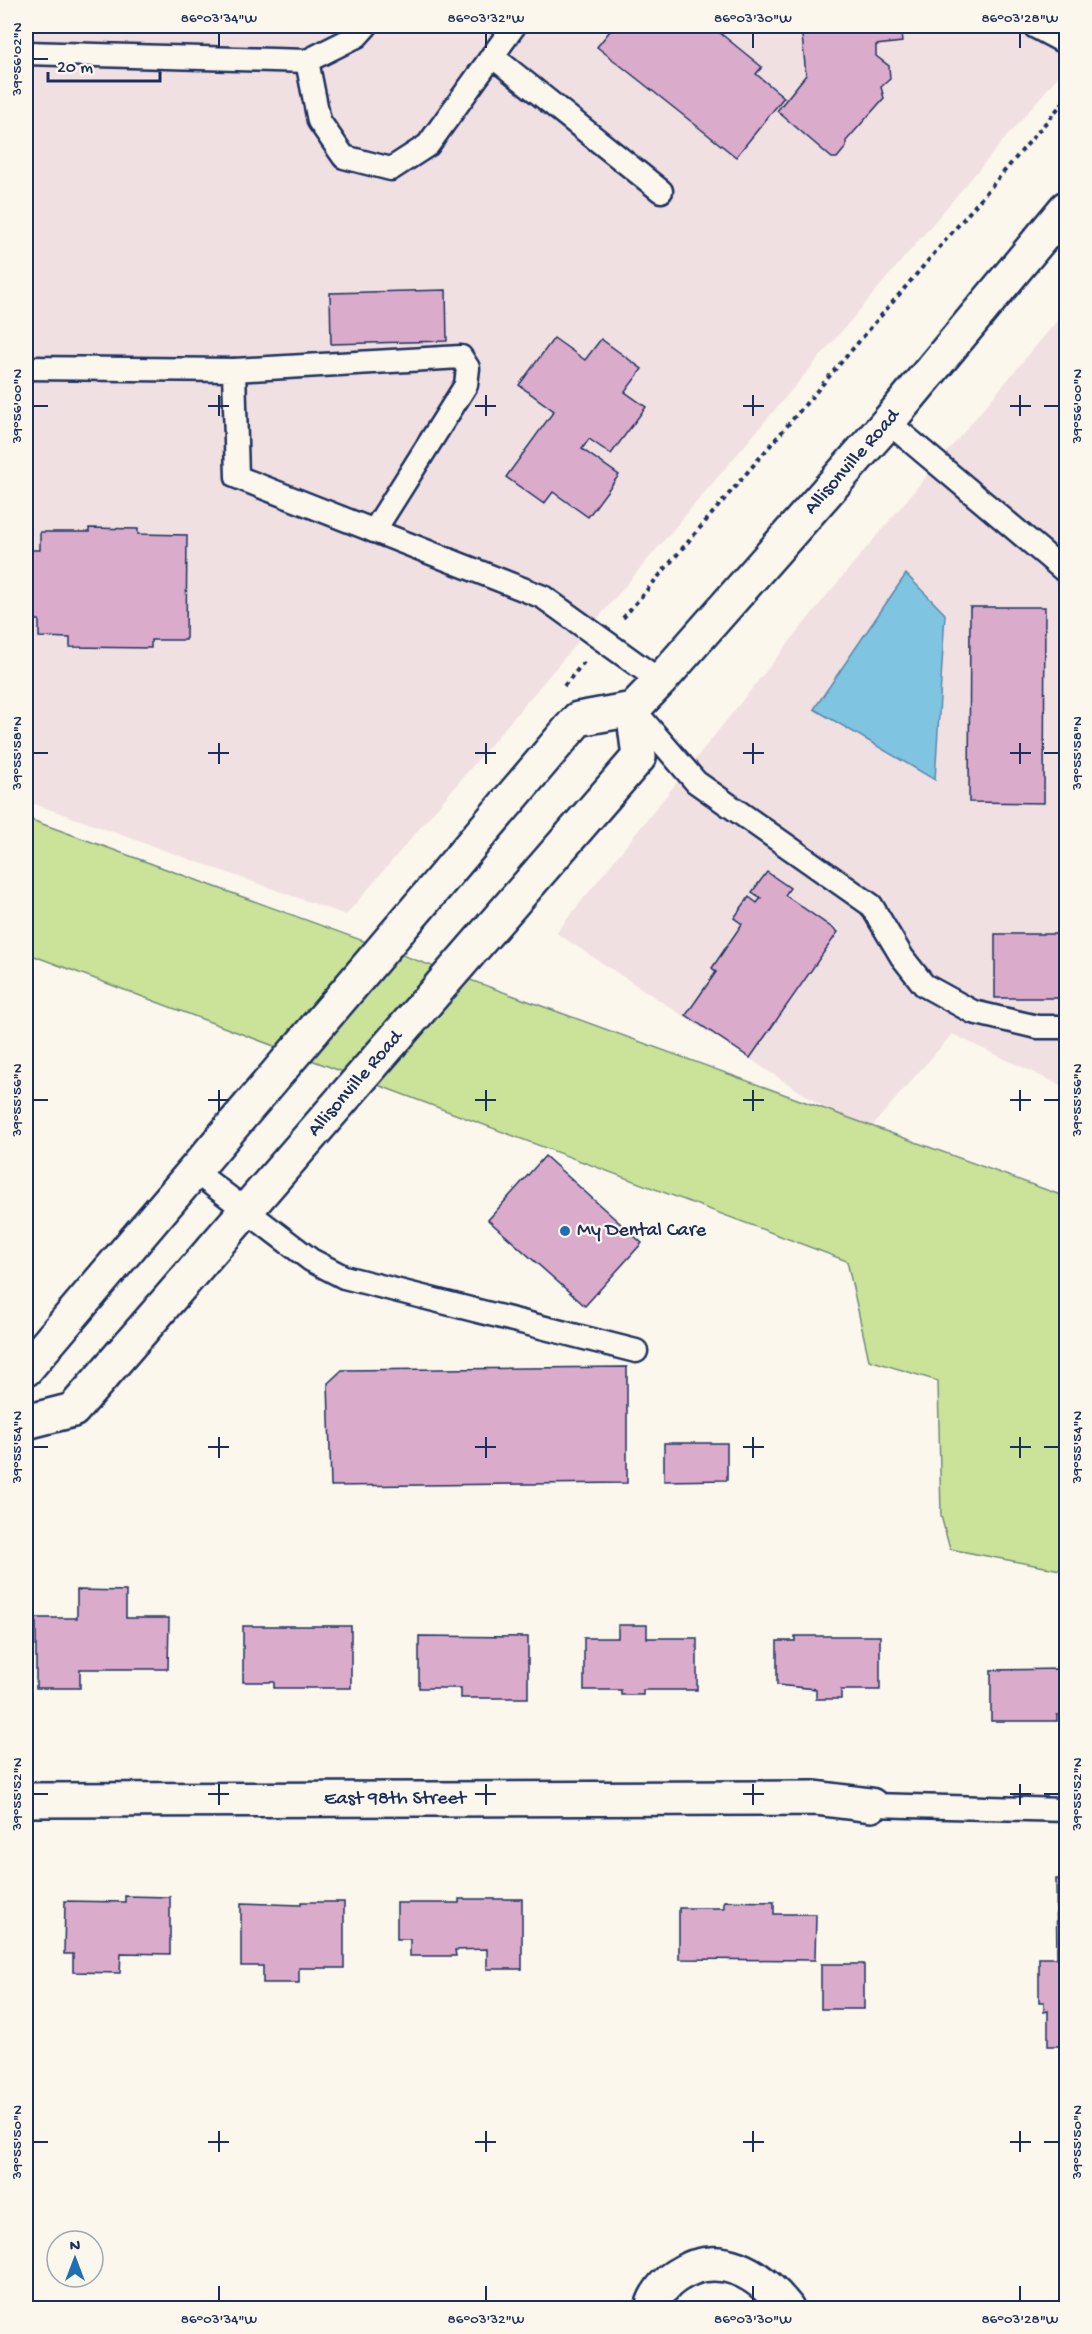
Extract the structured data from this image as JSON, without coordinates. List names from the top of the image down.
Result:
{
  "streets": {
    "main road": ["Allisonville Road", "East 98th Street"]
  },
  "places": ["My Dental Care"],
  "scale_bar": "20 m",
  "north": "top",
  "coordinates": [
    "86°03'34\"W",
    "86°03'32\"W",
    "86°03'30\"W",
    "86°03'28\"W",
    "39°56'02\"N",
    "39°56'00\"N",
    "39°55'58\"N",
    "39°55'56\"N",
    "39°55'54\"N",
    "39°55'52\"N",
    "39°55'50\"N"
  ]
}
